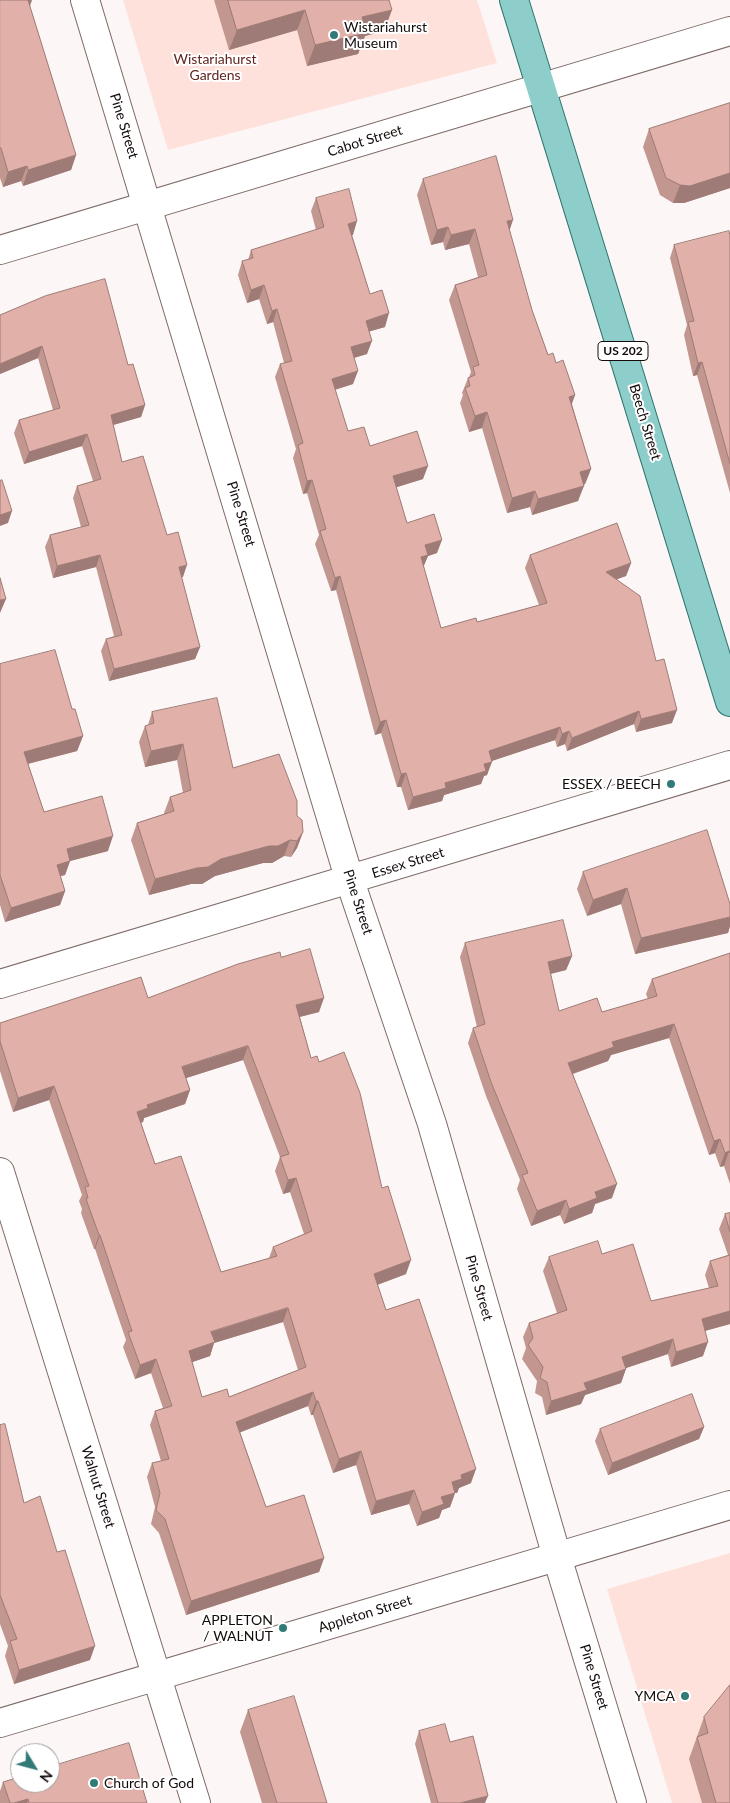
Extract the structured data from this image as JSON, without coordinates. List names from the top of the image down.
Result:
{
  "streets": {
    "main road": ["US 202", "Beech Street"],
    "street": [
      "Pine Street",
      "Cabot Street",
      "Essex Street",
      "Walnut Street",
      "Appleton Street"
    ]
  },
  "crossings": [
    ["Pine Street", "Cabot Street"],
    ["Pine Street", "Essex Street"],
    ["Pine Street", "Appleton Street"],
    ["Cabot Street", "Beech Street"],
    ["Walnut Street", "Appleton Street"]
  ],
  "parks": ["Wistariahurst Gardens"],
  "places": [
    "Wistariahurst Museum",
    "ESSEX / BEECH",
    "APPLETON / WALNUT",
    "YMCA",
    "Church of God"
  ],
  "north": "bottom right"
}
